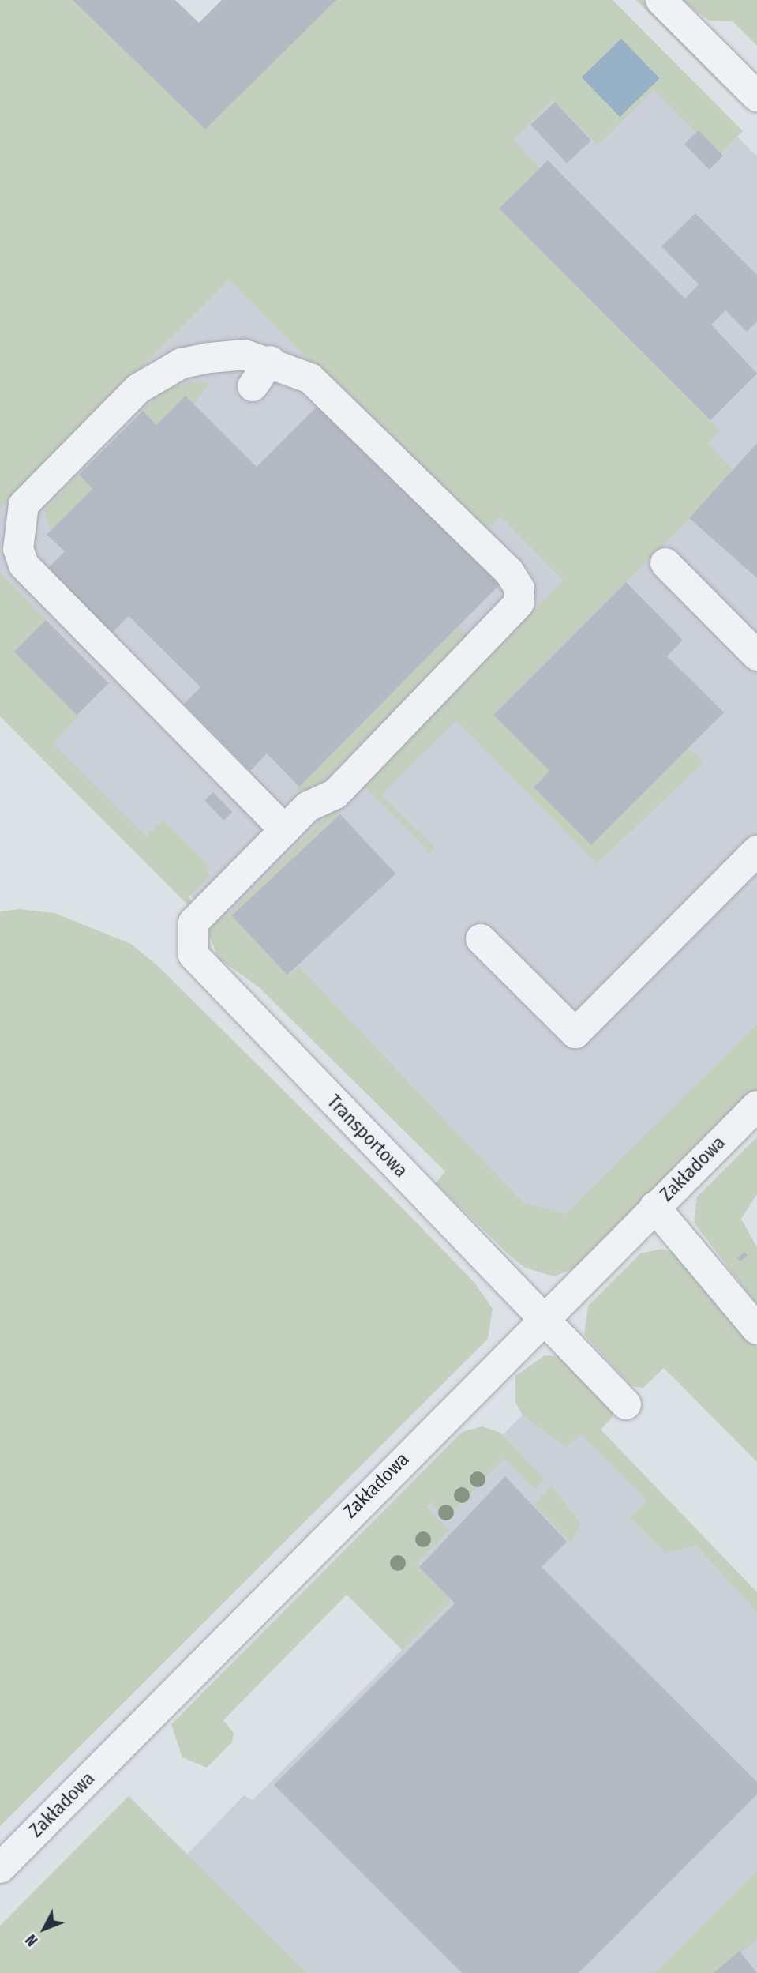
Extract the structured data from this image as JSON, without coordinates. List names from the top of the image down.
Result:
{
  "streets": {
    "street": ["Transportowa", "Zakładowa"]
  },
  "crossings": [
    ["Transportowa", "Zakładowa"]
  ],
  "north": "bottom left"
}
